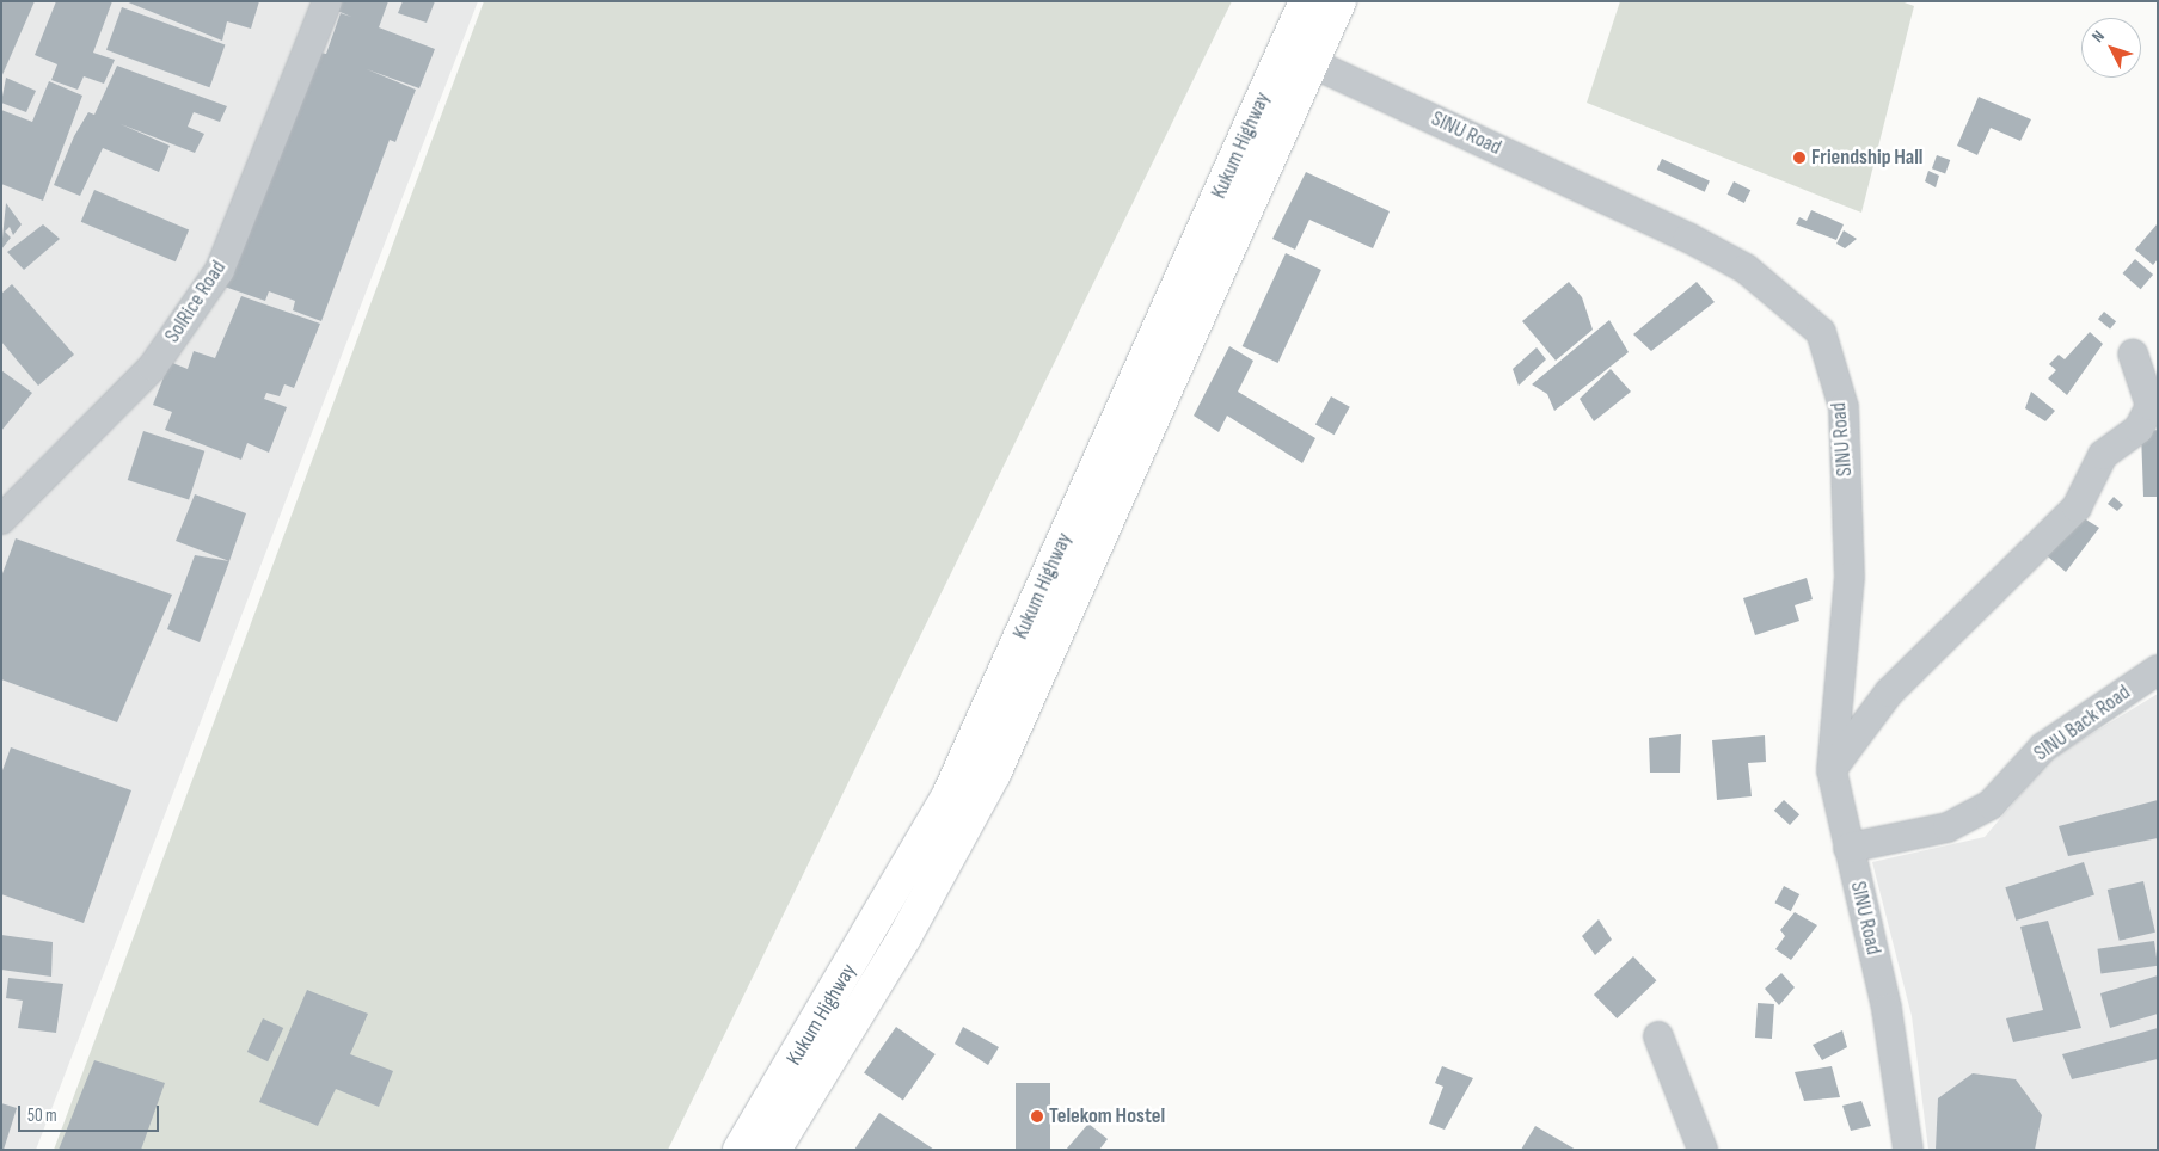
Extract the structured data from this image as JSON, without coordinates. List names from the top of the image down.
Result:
{
  "streets": {
    "main road": ["Kukum Highway"],
    "street": ["SINU Road", "SolRice Road", "SINU Back Road"]
  },
  "crossings": [
    ["SINU Road", "Kukum Highway"],
    ["SINU Road", "SINU Back Road"]
  ],
  "places": ["Friendship Hall", "Telekom Hostel"],
  "scale_bar": "50 m",
  "north": "top left"
}
